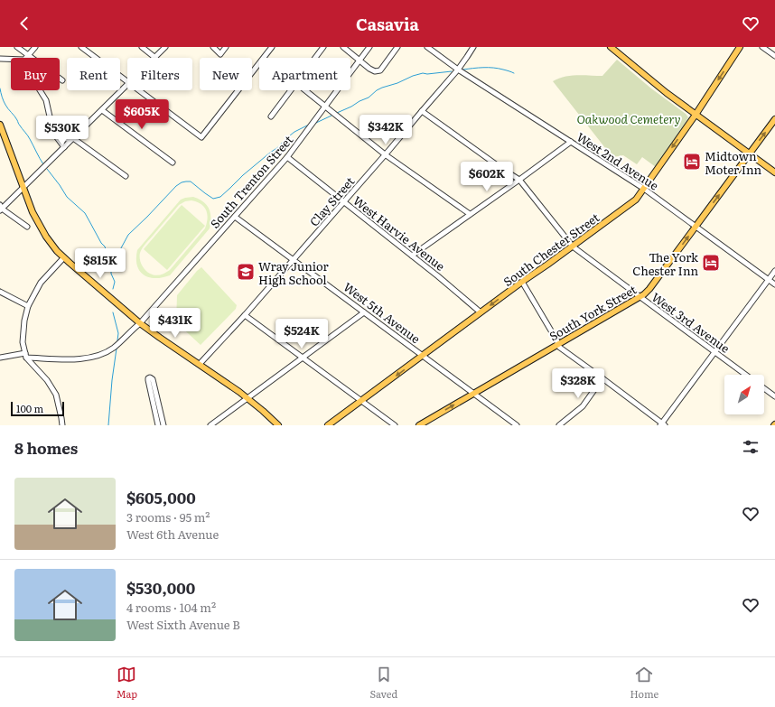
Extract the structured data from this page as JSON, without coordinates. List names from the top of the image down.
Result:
{
  "streets": {
    "main road": ["South Chester Street", "South York Street"],
    "street": [
      "West 2nd Avenue",
      "South Trenton Street",
      "Clay Street",
      "West Harvie Avenue",
      "West 5th Avenue",
      "West 3rd Avenue"
    ]
  },
  "crossings": [
    ["West 2nd Avenue", "Clay Street"],
    ["West 2nd Avenue", "South Chester Street"],
    ["West 2nd Avenue", "South York Street"],
    ["South Trenton Street", "West Harvie Avenue"],
    ["South Trenton Street", "West 5th Avenue"],
    ["Clay Street", "West Harvie Avenue"],
    ["Clay Street", "West 5th Avenue"],
    ["Clay Street", "West 3rd Avenue"],
    ["West Harvie Avenue", "South Chester Street"],
    ["South Chester Street", "West 5th Avenue"],
    ["South Chester Street", "West 3rd Avenue"],
    ["West 5th Avenue", "South York Street"],
    ["South York Street", "West 3rd Avenue"]
  ],
  "one_way": ["South Chester Street", "South York Street"],
  "parks": ["Oakwood Cemetery"],
  "places": {
    "hotel": ["Midtown Moter Inn", "The York Chester Inn"],
    "school or university": ["Wray Junior High School"]
  },
  "scale_bar": "100 m",
  "north": "top right",
  "page": {
    "header": "Casavia",
    "chip": [
      "Buy",
      "Rent",
      "Filters",
      "New",
      "Apartment"
    ],
    "price": [
      "$605K",
      "$342K",
      "$530K",
      "$602K",
      "$815K",
      "$431K",
      "$524K",
      "$328K"
    ],
    "scale": "100 m",
    "heading": "8 homes",
    "list": [
      {
        "name": "$605,000",
        "note": "3 rooms · 95 m² · West 6th Avenue"
      },
      {
        "name": "$530,000",
        "note": "4 rooms · 104 m² · West Sixth Avenue B"
      }
    ],
    "tabs": ["Map", "Saved", "Home"]
  }
}
